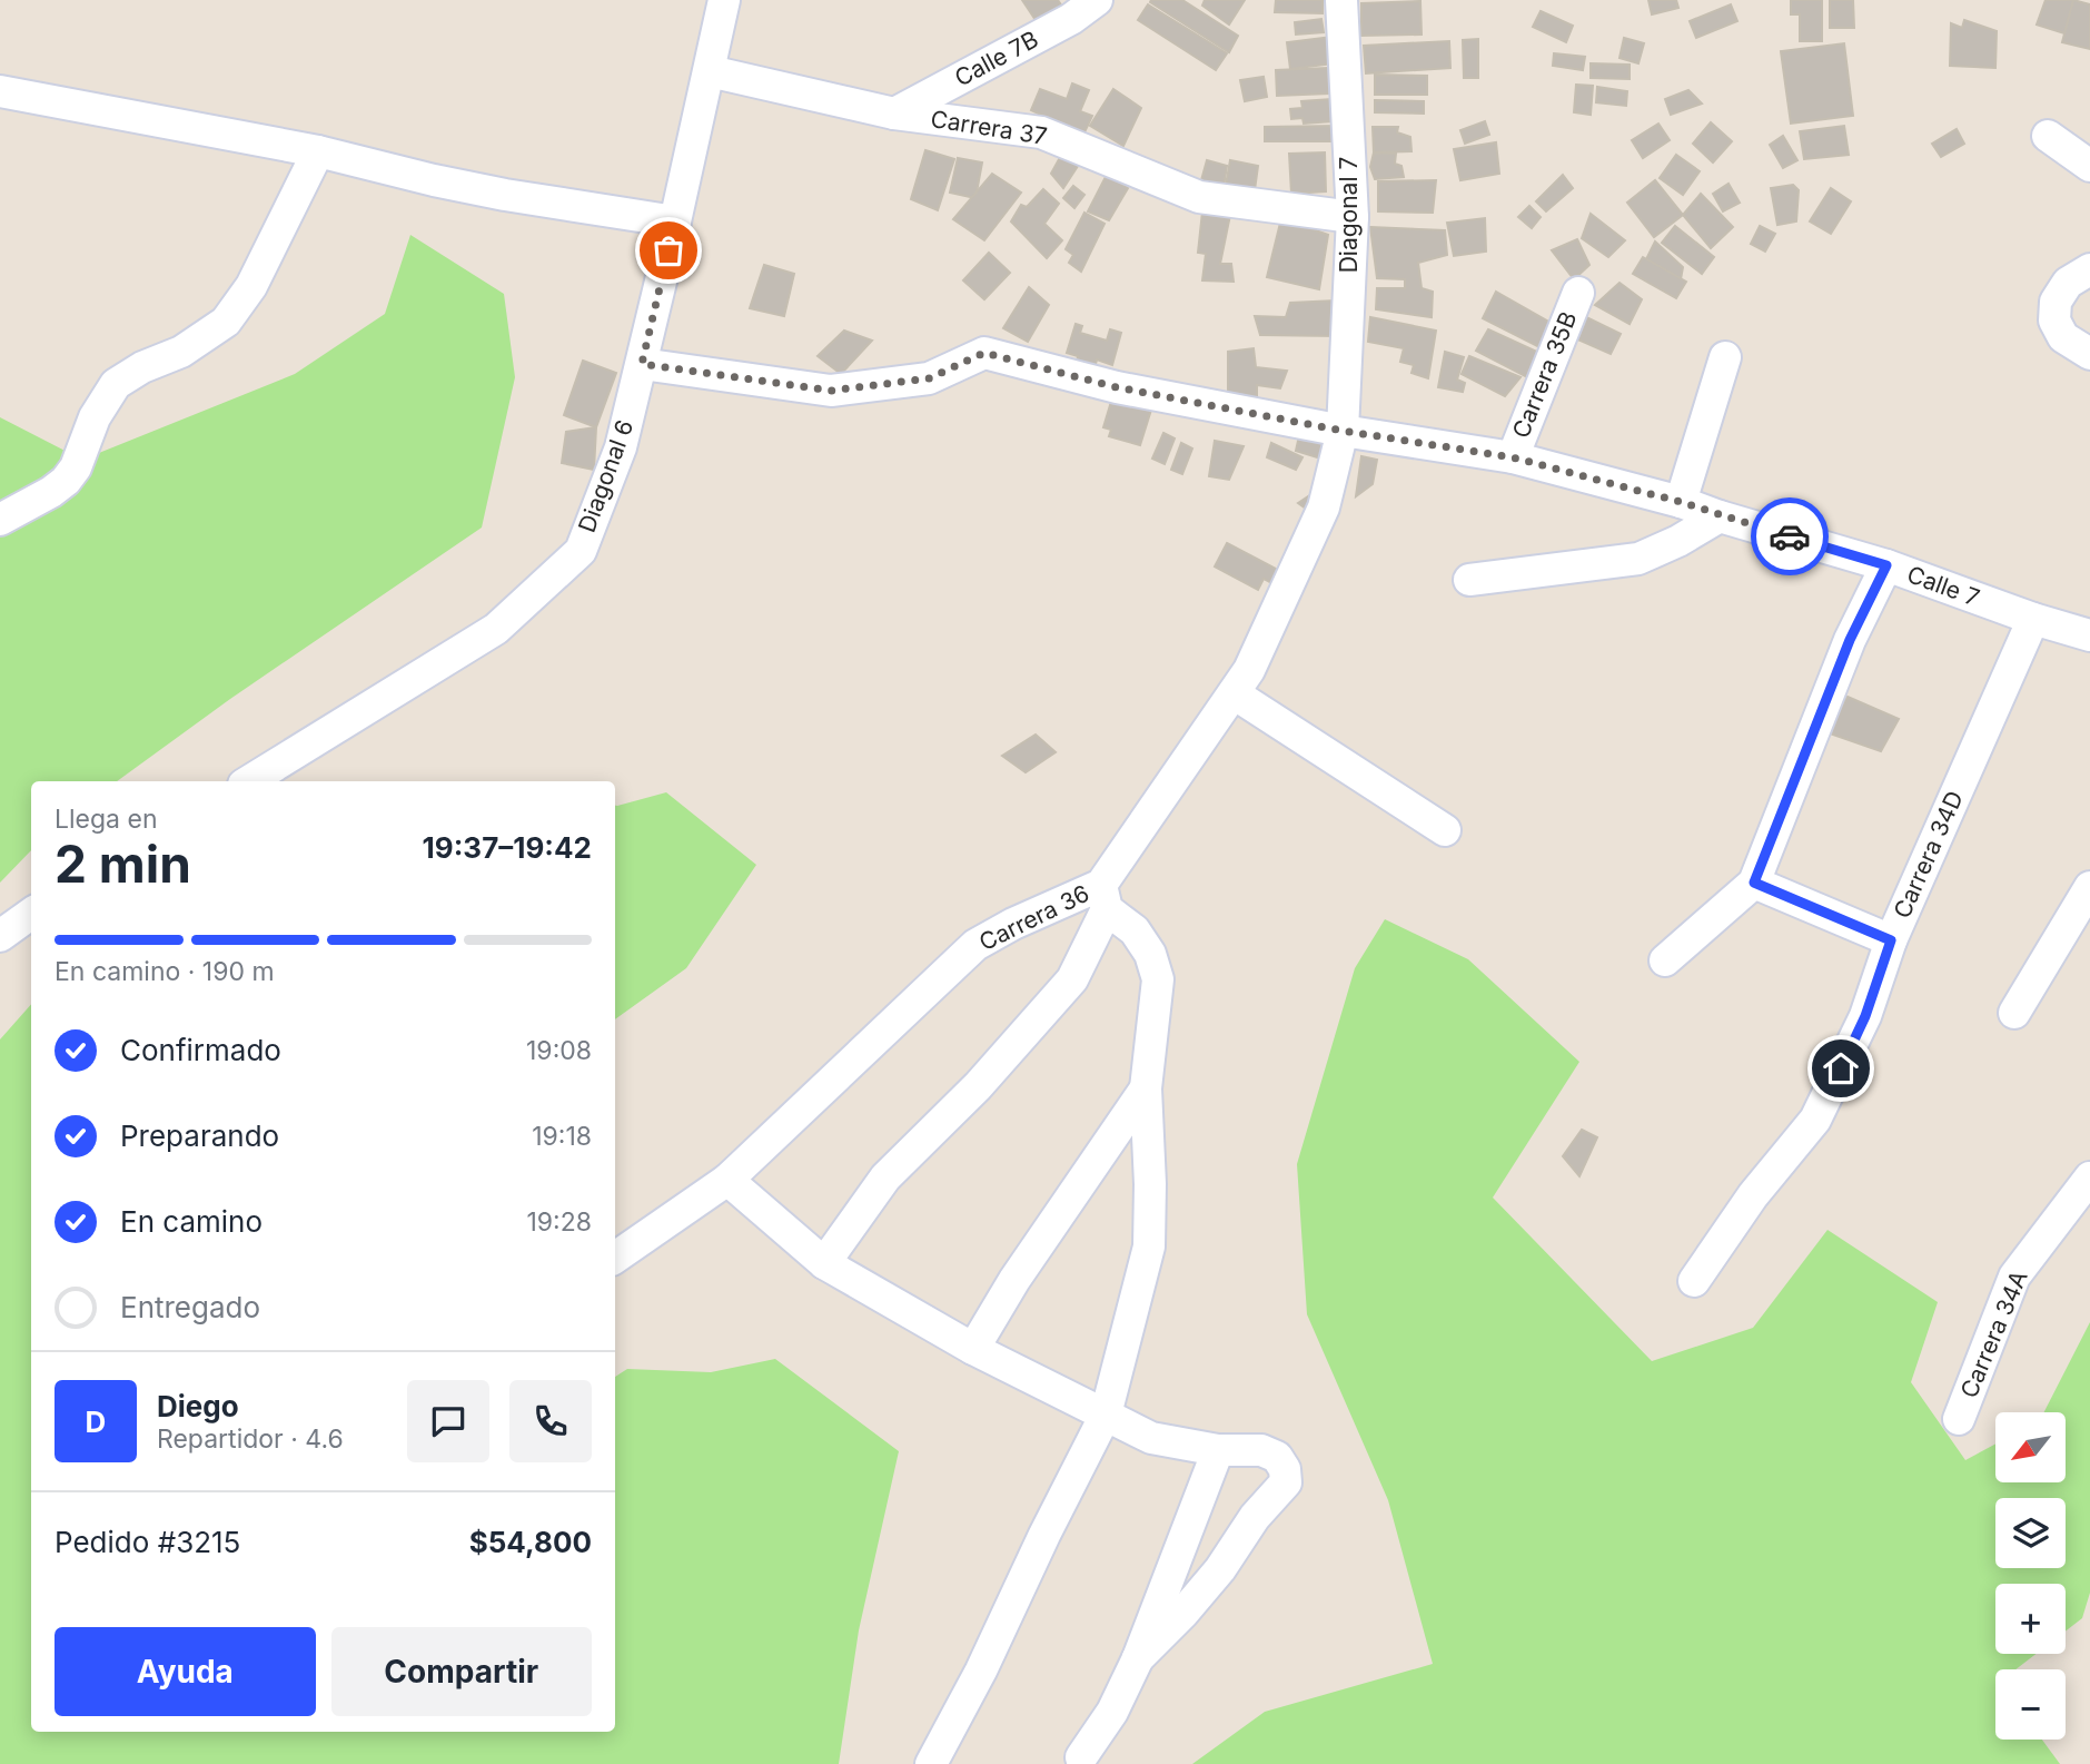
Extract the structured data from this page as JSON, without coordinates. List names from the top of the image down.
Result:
{
  "streets": {
    "street": [
      "Calle 7B",
      "Carrera 37",
      "Diagonal 7",
      "Carrera 35B",
      "Diagonal 6",
      "Calle 7",
      "Carrera 34D",
      "Carrera 36",
      "Carrera 34A"
    ]
  },
  "crossings": [
    ["Calle 7B", "Carrera 37"],
    ["Carrera 37", "Diagonal 7"],
    ["Carrera 37", "Diagonal 6"],
    ["Diagonal 7", "Calle 7"],
    ["Diagonal 7", "Carrera 36"],
    ["Carrera 35B", "Calle 7"],
    ["Diagonal 6", "Calle 7"],
    ["Calle 7", "Carrera 34D"],
    ["Calle 7", "Carrera 36"]
  ],
  "north": "bottom left",
  "page": {
    "heading": ["2 min", "Llega en", "19:37–19:42"],
    "panel": [
      "Diego",
      "Repartidor · 4.6",
      "Pedido #3215",
      "$54,800"
    ],
    "bar": "En camino · 190 m",
    "list": [
      ["Confirmado", "19:08"],
      ["Preparando", "19:18"],
      ["En camino", "19:28"],
      "Entregado"
    ],
    "round": "D",
    "map_buttons": ["+", "−"],
    "buttons": ["Ayuda", "Compartir"]
  }
}
